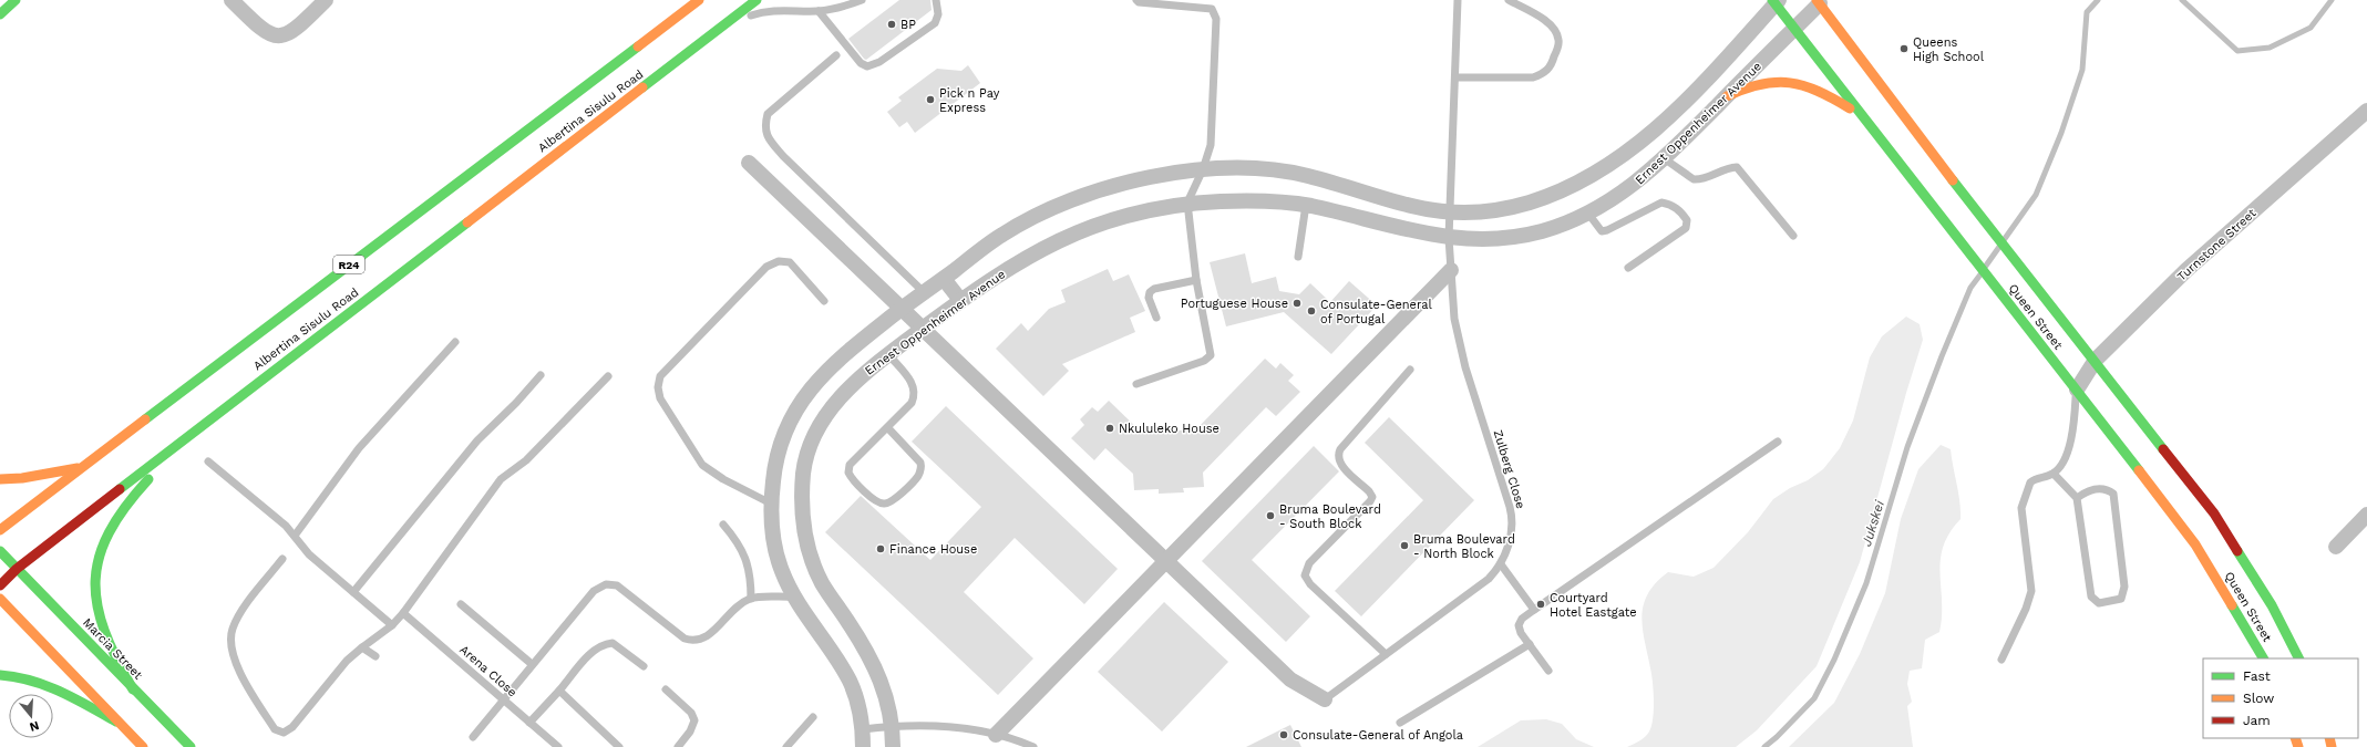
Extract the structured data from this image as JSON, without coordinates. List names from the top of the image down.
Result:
{
  "streets": {
    "main road": [
      "Albertina Sisulu Road",
      "R24",
      "Queen Street",
      "Marcia Street"
    ],
    "street": ["Ernest Oppenheimer Avenue", "Turnstone Street"],
    "lane": ["Zulberg Close", "Arena Close"]
  },
  "crossings": [
    ["Albertina Sisulu Road", "Marcia Street"],
    ["Ernest Oppenheimer Avenue", "Queen Street"],
    ["Ernest Oppenheimer Avenue", "Zulberg Close"],
    ["Turnstone Street", "Queen Street"]
  ],
  "water": ["Jukskei"],
  "places": [
    "BP",
    "Queens High School",
    "Pick n Pay Express",
    "Portuguese House",
    "Consulate-General of Portugal",
    "Nkululeko House",
    "Bruma Boulevard - South Block",
    "Bruma Boulevard - North Block",
    "Finance House",
    "Courtyard Hotel Eastgate",
    "Consulate-General of Angola"
  ],
  "legend": ["Fast", "Slow", "Jam"],
  "north": "bottom"
}
